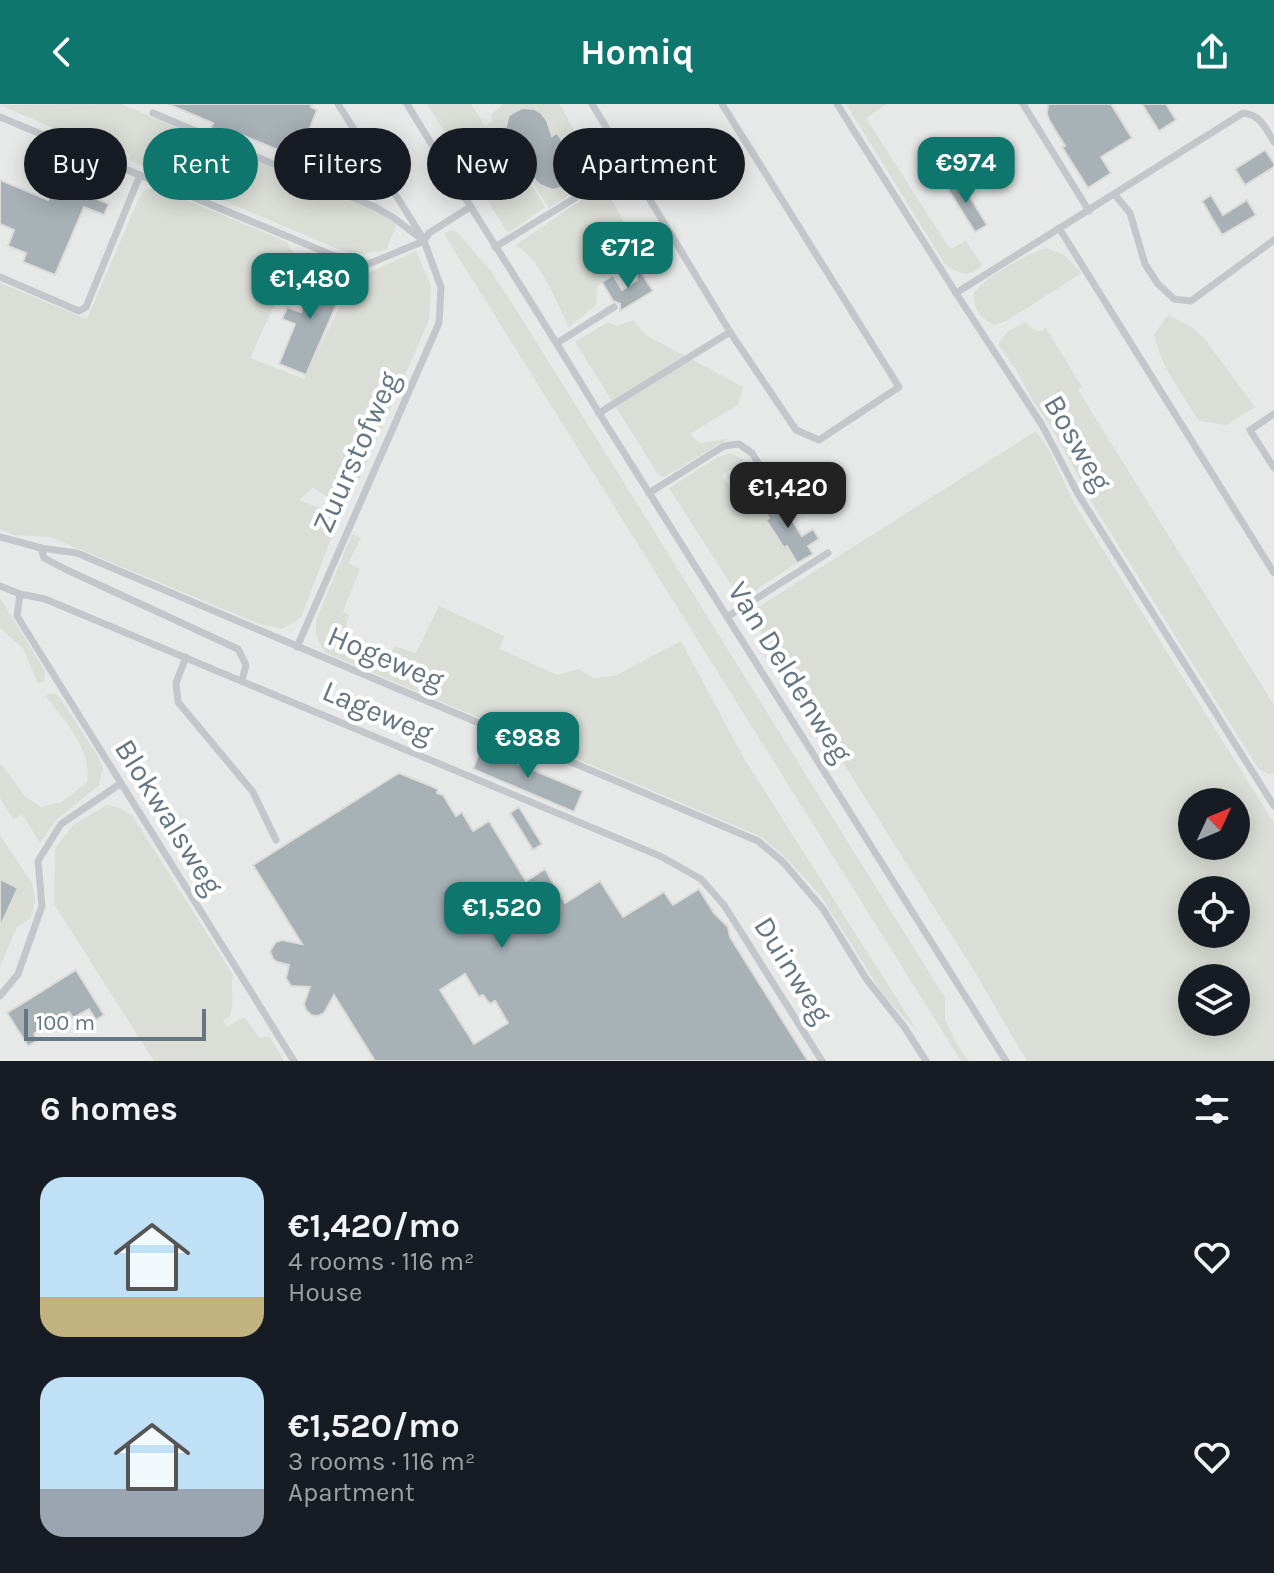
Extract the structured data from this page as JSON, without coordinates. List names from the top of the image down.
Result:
{
  "streets": {
    "lane": [
      "Bosweg",
      "Zuurstofweg",
      "Hogeweg",
      "Van Deldenweg",
      "Lageweg",
      "Blokwalsweg",
      "Duinweg"
    ]
  },
  "crossings": [
    ["Zuurstofweg", "Hogeweg"],
    ["Lageweg", "Blokwalsweg"],
    ["Lageweg", "Duinweg"]
  ],
  "scale_bar": "100 m",
  "north": "top right",
  "page": {
    "header": "Homiq",
    "chip": [
      "Buy",
      "Rent",
      "Filters",
      "New",
      "Apartment"
    ],
    "price": [
      "€974",
      "€712",
      "€1,480",
      "€1,420",
      "€988",
      "€1,520"
    ],
    "scale": "100 m",
    "heading": "6 homes",
    "list": [
      {
        "name": "€1,420/mo",
        "note": "4 rooms · 116 m² · House"
      },
      {
        "name": "€1,520/mo",
        "note": "3 rooms · 116 m² · Apartment"
      }
    ]
  }
}
